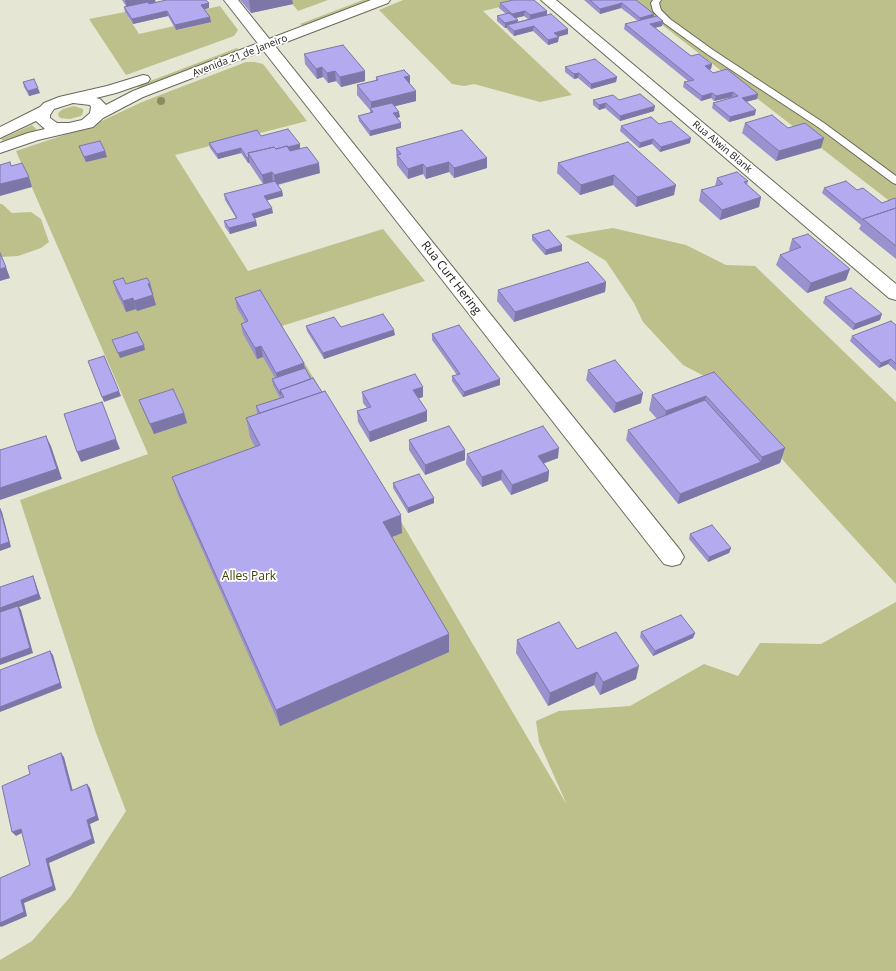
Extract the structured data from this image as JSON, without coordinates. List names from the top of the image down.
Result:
{
  "streets": {
    "street": ["Avenida 21 de Janeiro", "Rua Alwin Blank", "Rua Curt Hering"]
  },
  "crossings": [
    ["Avenida 21 de Janeiro", "Rua Curt Hering"]
  ],
  "parks": ["Alles Park"]
}
